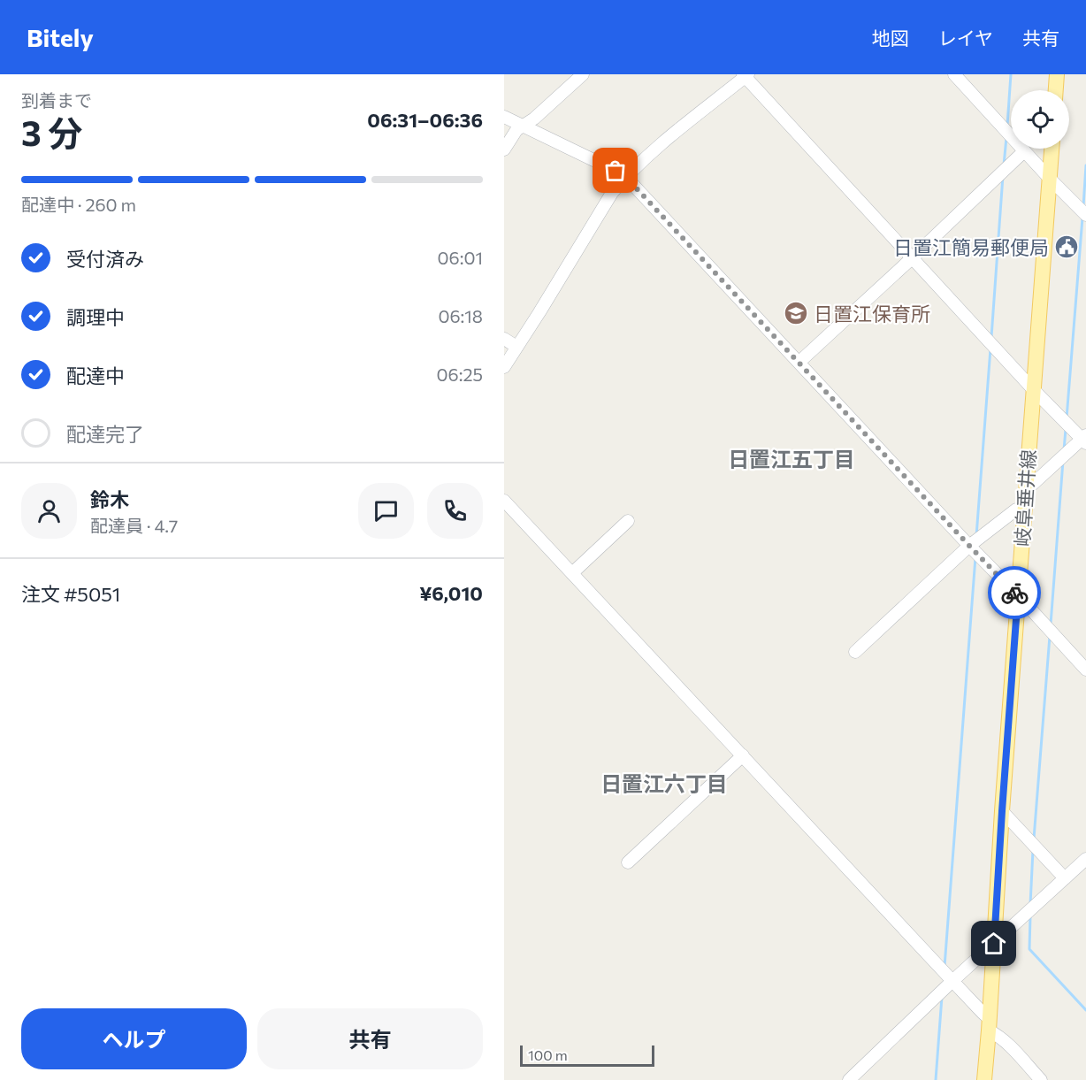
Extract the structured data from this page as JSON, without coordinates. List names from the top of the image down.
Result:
{
  "streets": {
    "main road": ["岐阜垂井線"]
  },
  "districts": ["日置江五丁目", "日置江六丁目"],
  "places": {
    "public building": ["日置江簡易郵便局"],
    "school or university": ["日置江保育所"]
  },
  "scale_bar": "100 m",
  "page": {
    "header": "Bitely",
    "nav": ["地図", "レイヤ", "共有"],
    "heading": ["3 分", "到着まで", "06:31–06:36"],
    "panel": [
      "鈴木",
      "配達員 · 4.7",
      "注文 #5051",
      "¥6,010"
    ],
    "bar": "配達中 · 260 m",
    "list": [
      ["受付済み", "06:01"],
      ["調理中", "06:18"],
      ["配達中", "06:25"],
      "配達完了"
    ],
    "buttons": ["ヘルプ", "共有"],
    "scale": "100 m"
  }
}
